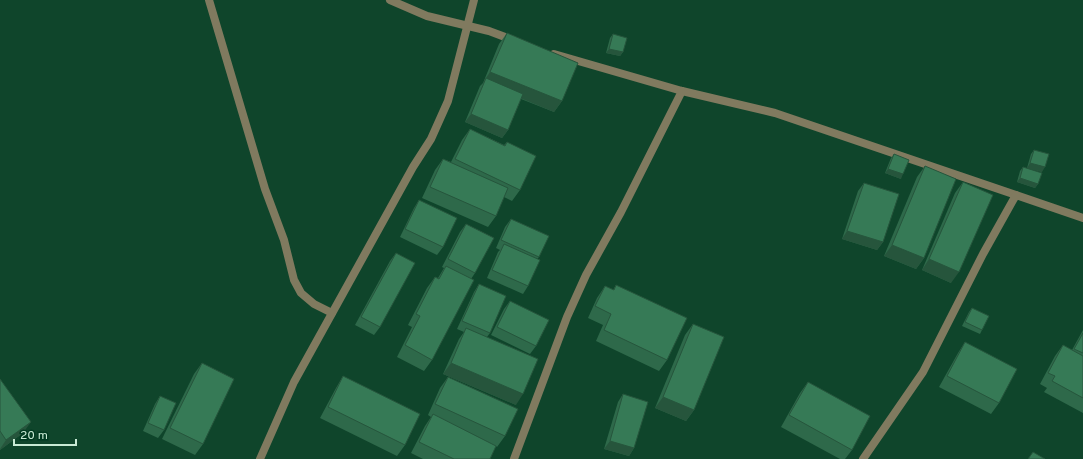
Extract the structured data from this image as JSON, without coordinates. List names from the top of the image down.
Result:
{
  "scale_bar": "20 m"
}
